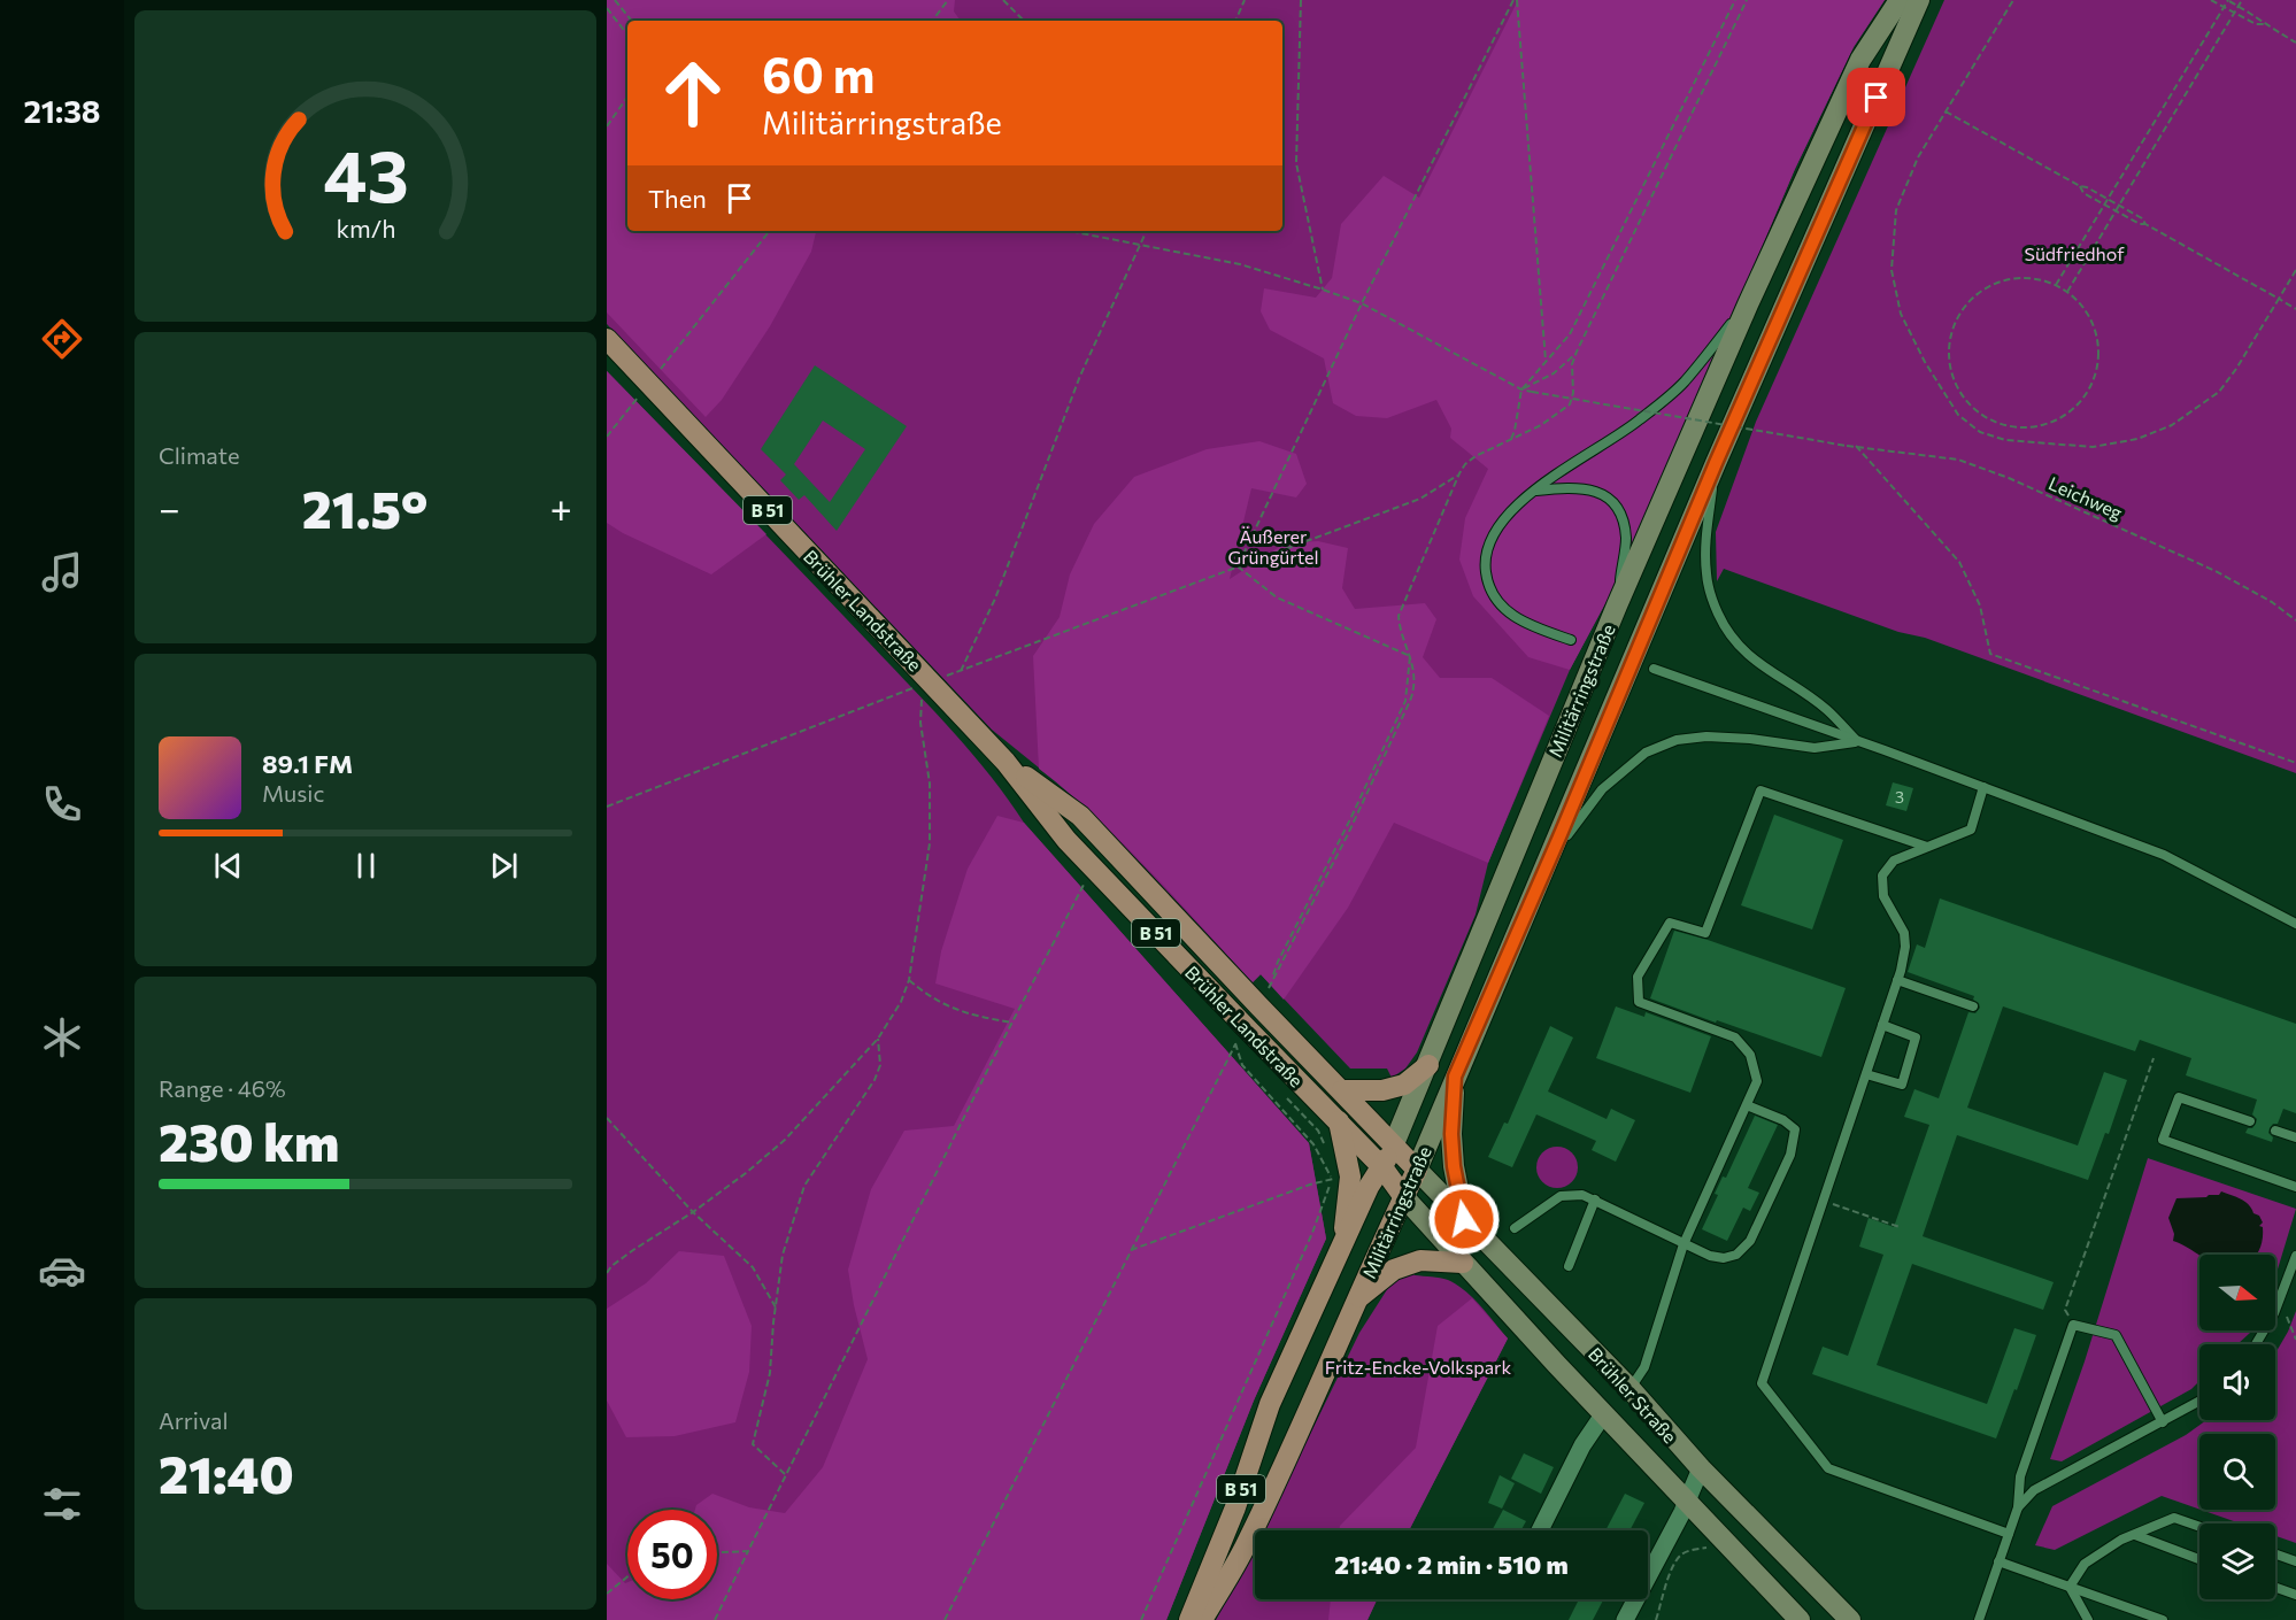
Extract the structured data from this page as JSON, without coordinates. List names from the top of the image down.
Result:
{
  "streets": {
    "main road": [
      "B 51",
      "Brühler Landstraße",
      "Militärringstraße",
      "Brühler Straße"
    ],
    "path": ["Leichweg"]
  },
  "crossings": [
    ["B 51", "Brühler Landstraße"],
    ["B 51", "Militärringstraße"],
    ["B 51", "Brühler Straße"],
    ["Brühler Landstraße", "Militärringstraße"],
    ["Brühler Landstraße", "Brühler Straße"],
    ["Militärringstraße", "Brühler Straße"]
  ],
  "parks": ["Südfriedhof", "Äußerer Grüngürtel", "Fritz-Encke-Volkspark"],
  "house_numbers": ["3"],
  "north": "right",
  "page": {
    "tabs": "21:38",
    "turn": ["60 m", "Militärringstraße"],
    "then": "Then",
    "tile": [
      "Climate",
      ["Range · 46%", "230 km"],
      ["Arrival", "21:40"]
    ],
    "heat": ["−", "21.5°", "+"],
    "song": ["89.1 FM", "Music"],
    "limit": "50",
    "trip": "21:40 · 2 min · 510 m",
    "gauge": ["43", "km/h"]
  }
}
